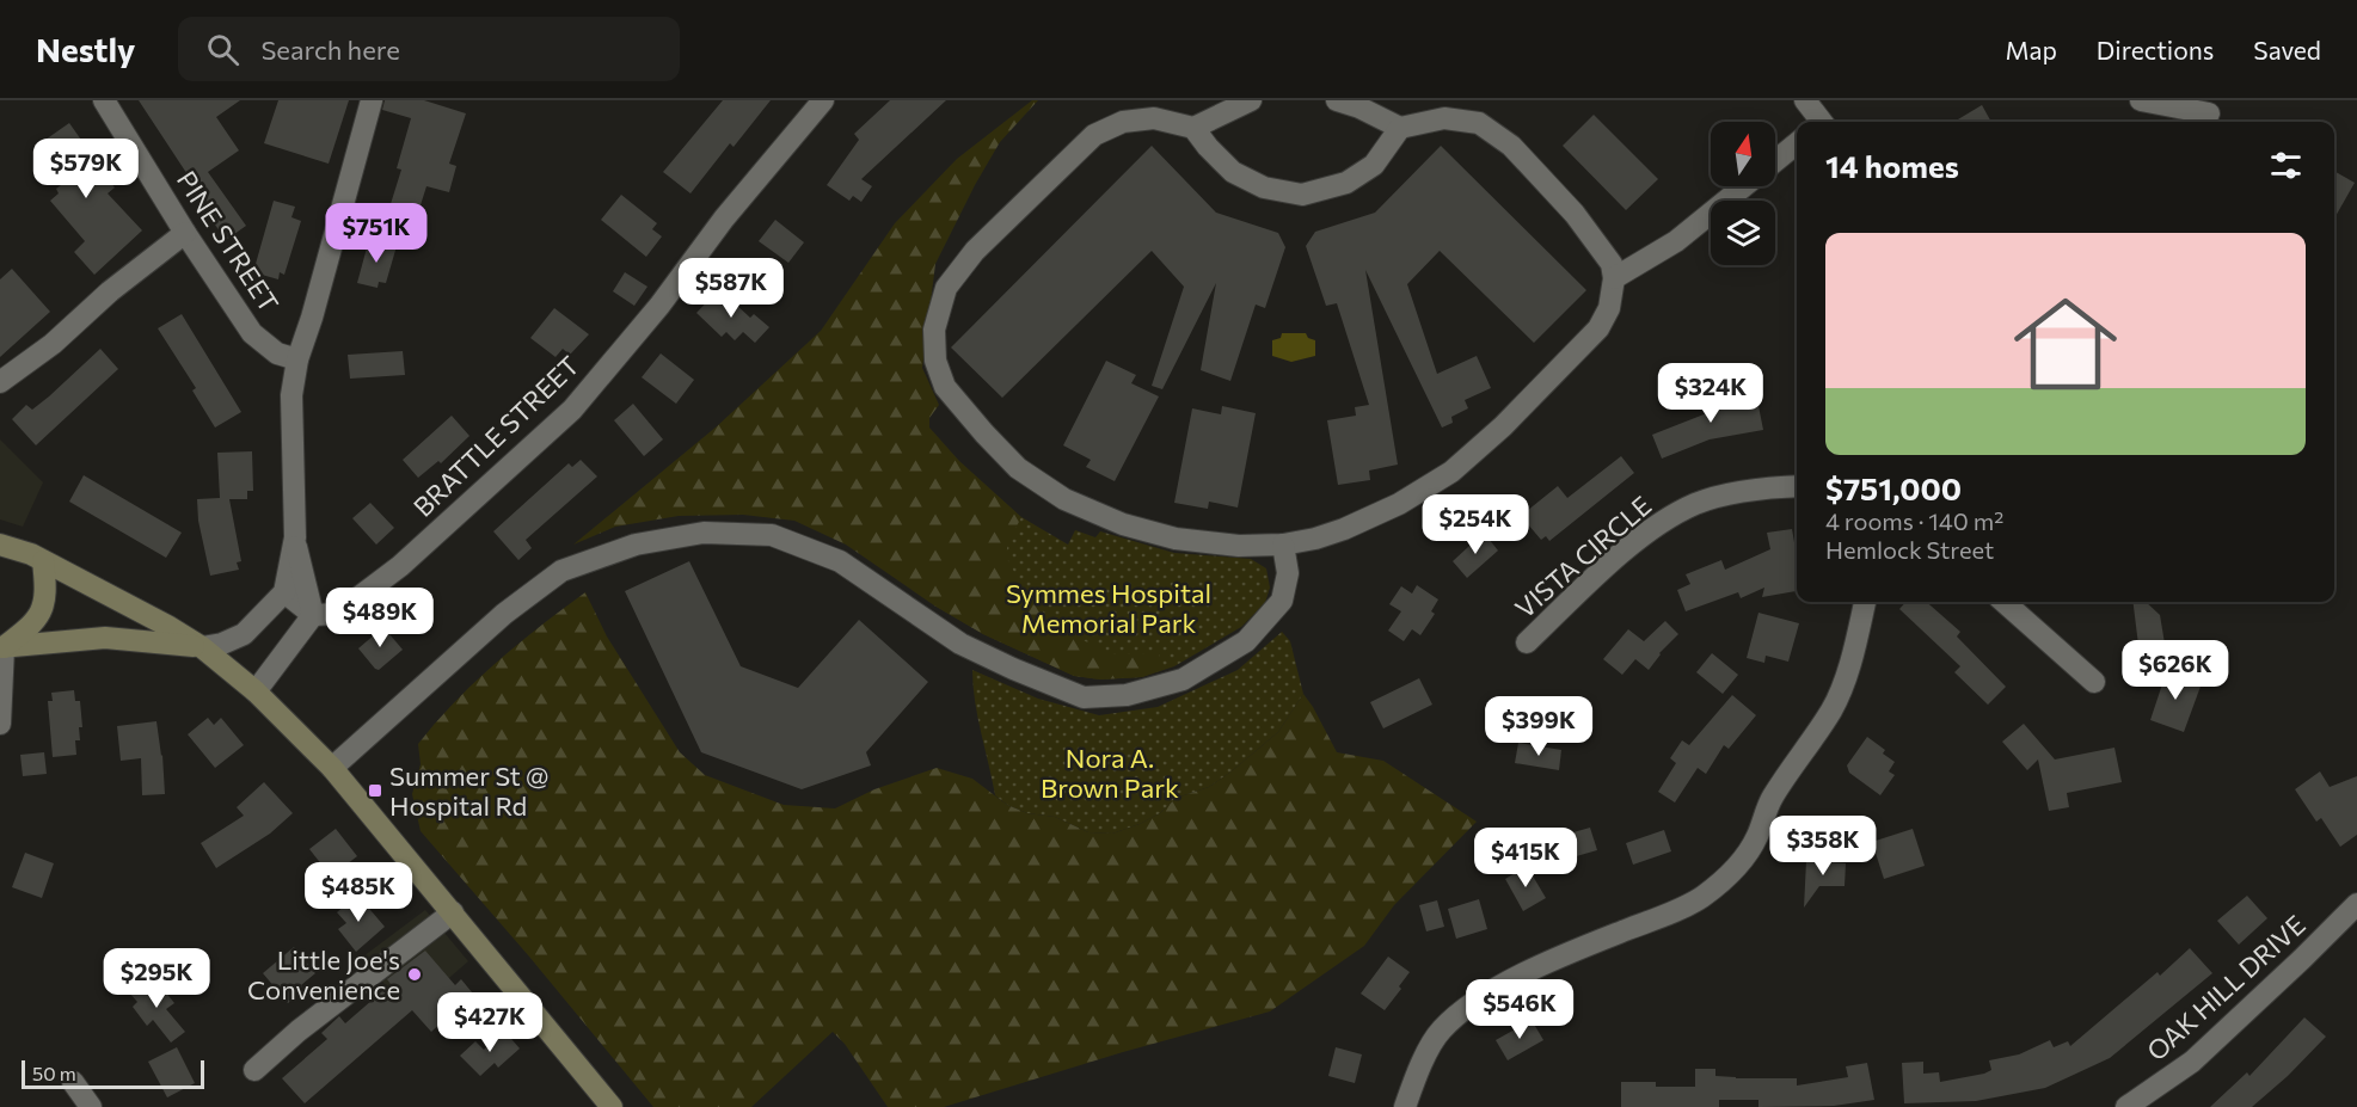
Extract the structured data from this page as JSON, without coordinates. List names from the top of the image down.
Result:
{
  "streets": {
    "street": [
      "PINE STREET",
      "BRATTLE STREET",
      "VISTA CIRCLE",
      "OAK HILL DRIVE"
    ]
  },
  "parks": ["Symmes Hospital Memorial Park", "Nora A. Brown Park"],
  "places": {
    "transit": ["Summer St @ Hospital Rd"],
    "other": ["Little Joe's Convenience"]
  },
  "scale_bar": "50 m",
  "north": "top",
  "page": {
    "header": "Nestly",
    "search": "Search here",
    "nav": ["Map", "Directions", "Saved"],
    "heading": "14 homes",
    "price": [
      "$579K",
      "$751K",
      "$587K",
      "$324K",
      "$254K",
      "$489K",
      "$626K",
      "$399K",
      "$358K",
      "$415K",
      "$485K",
      "$295K",
      "$546K",
      "$427K"
    ],
    "list": [
      {
        "name": "$751,000",
        "note": "4 rooms · 140 m² · Hemlock Street"
      }
    ],
    "scale": "50 m"
  }
}
